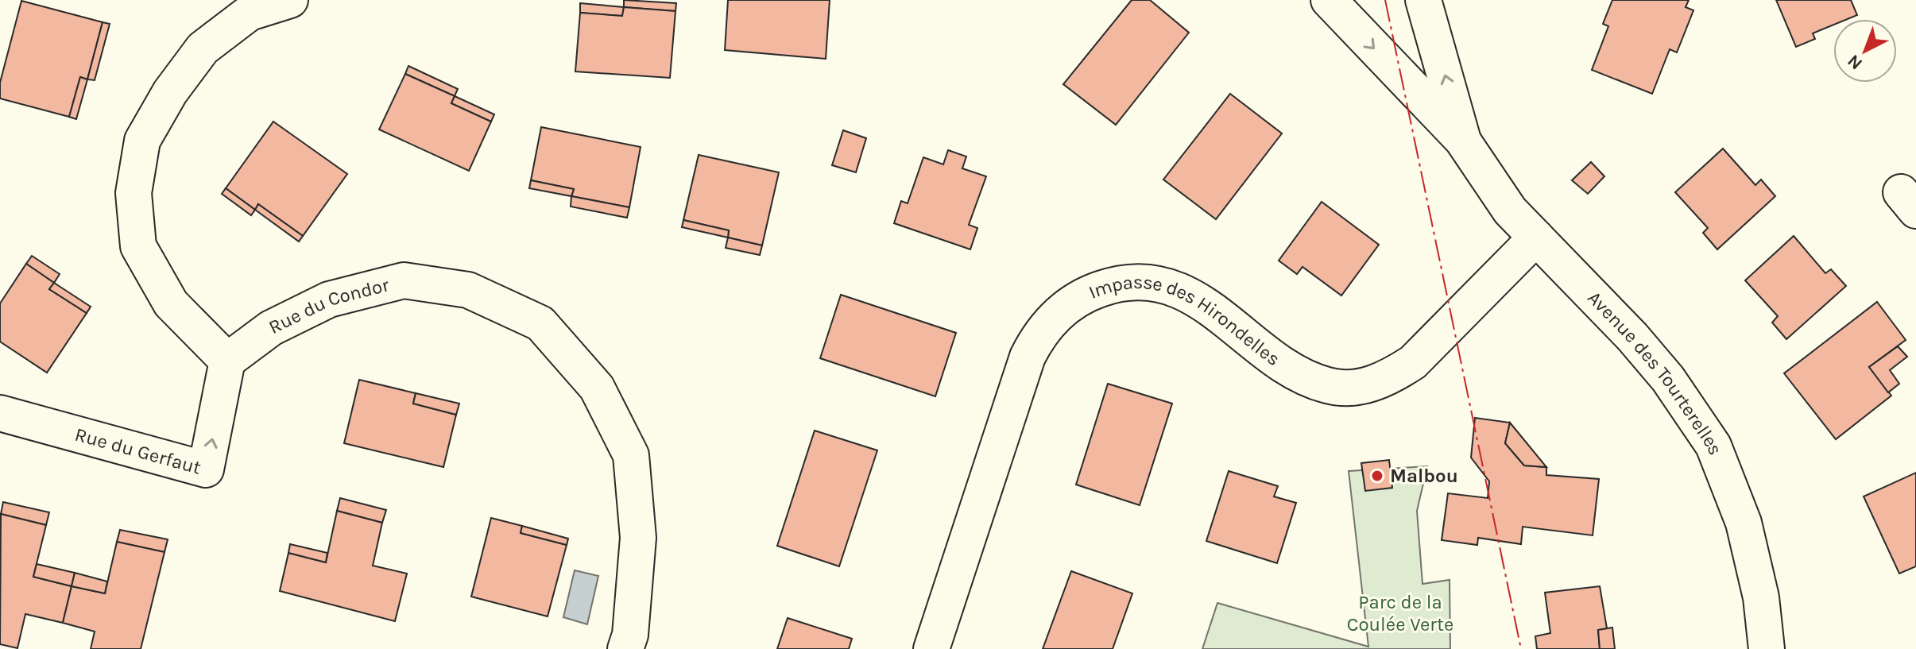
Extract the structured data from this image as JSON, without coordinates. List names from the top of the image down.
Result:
{
  "streets": {
    "street": [
      "Rue du Condor",
      "Impasse des Hirondelles",
      "Avenue des Tourterelles",
      "Rue du Gerfaut"
    ]
  },
  "crossings": [
    ["Rue du Condor", "Rue du Gerfaut"],
    ["Impasse des Hirondelles", "Avenue des Tourterelles"]
  ],
  "parks": ["Parc de la Coulée Verte"],
  "places": ["Malbou"],
  "north": "bottom left"
}
